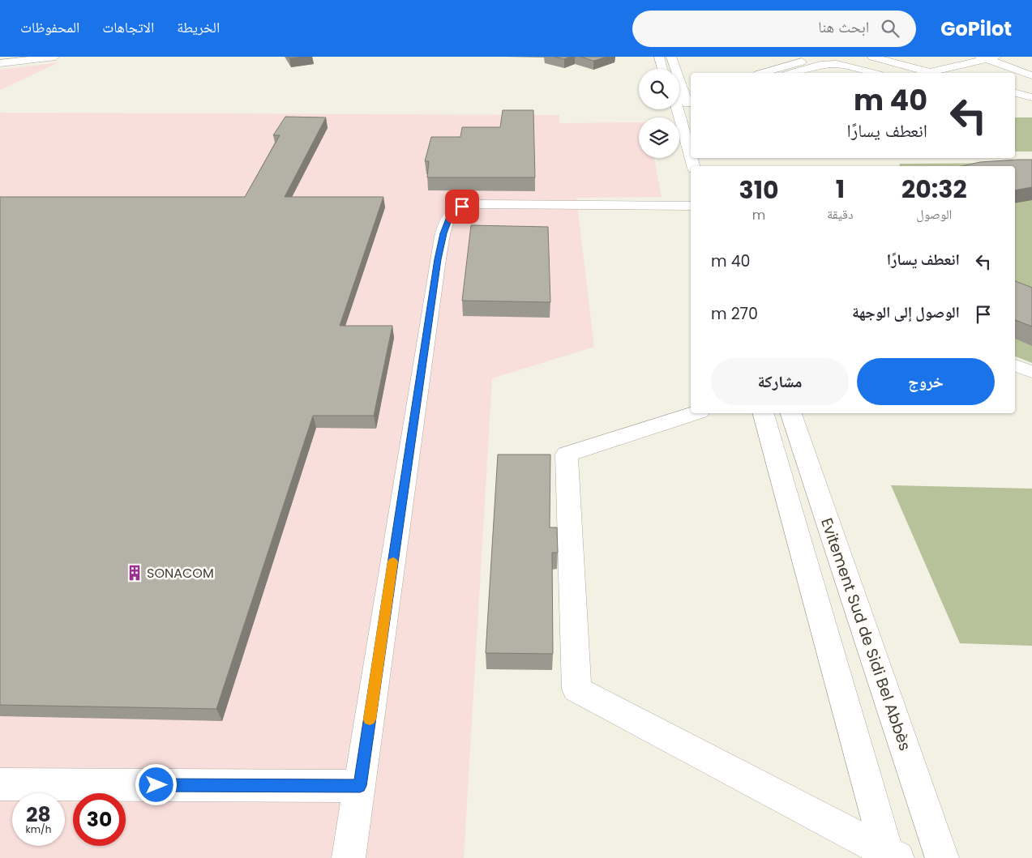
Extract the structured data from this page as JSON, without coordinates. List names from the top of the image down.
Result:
{
  "streets": {
    "main road": ["Evitement Sud de Sidi Bel Abbès"]
  },
  "places": {
    "building": ["SONACOM"]
  },
  "page": {
    "header": "GoPilot",
    "search": "ابحث هنا",
    "nav": ["الخريطة", "الاتجاهات", "المحفوظات"],
    "turn": ["40 m", "انعطف يسارًا"],
    "eta": [
      "20:32",
      "الوصول",
      "1",
      "دقيقة",
      "310",
      "m"
    ],
    "list": [
      {
        "name": "انعطف يسارًا",
        "value": "40 m"
      },
      {
        "name": "الوصول إلى الوجهة",
        "value": "270 m"
      }
    ],
    "buttons": ["خروج", "مشاركة"],
    "speed": "28 km/h",
    "limit": "30"
  }
}
